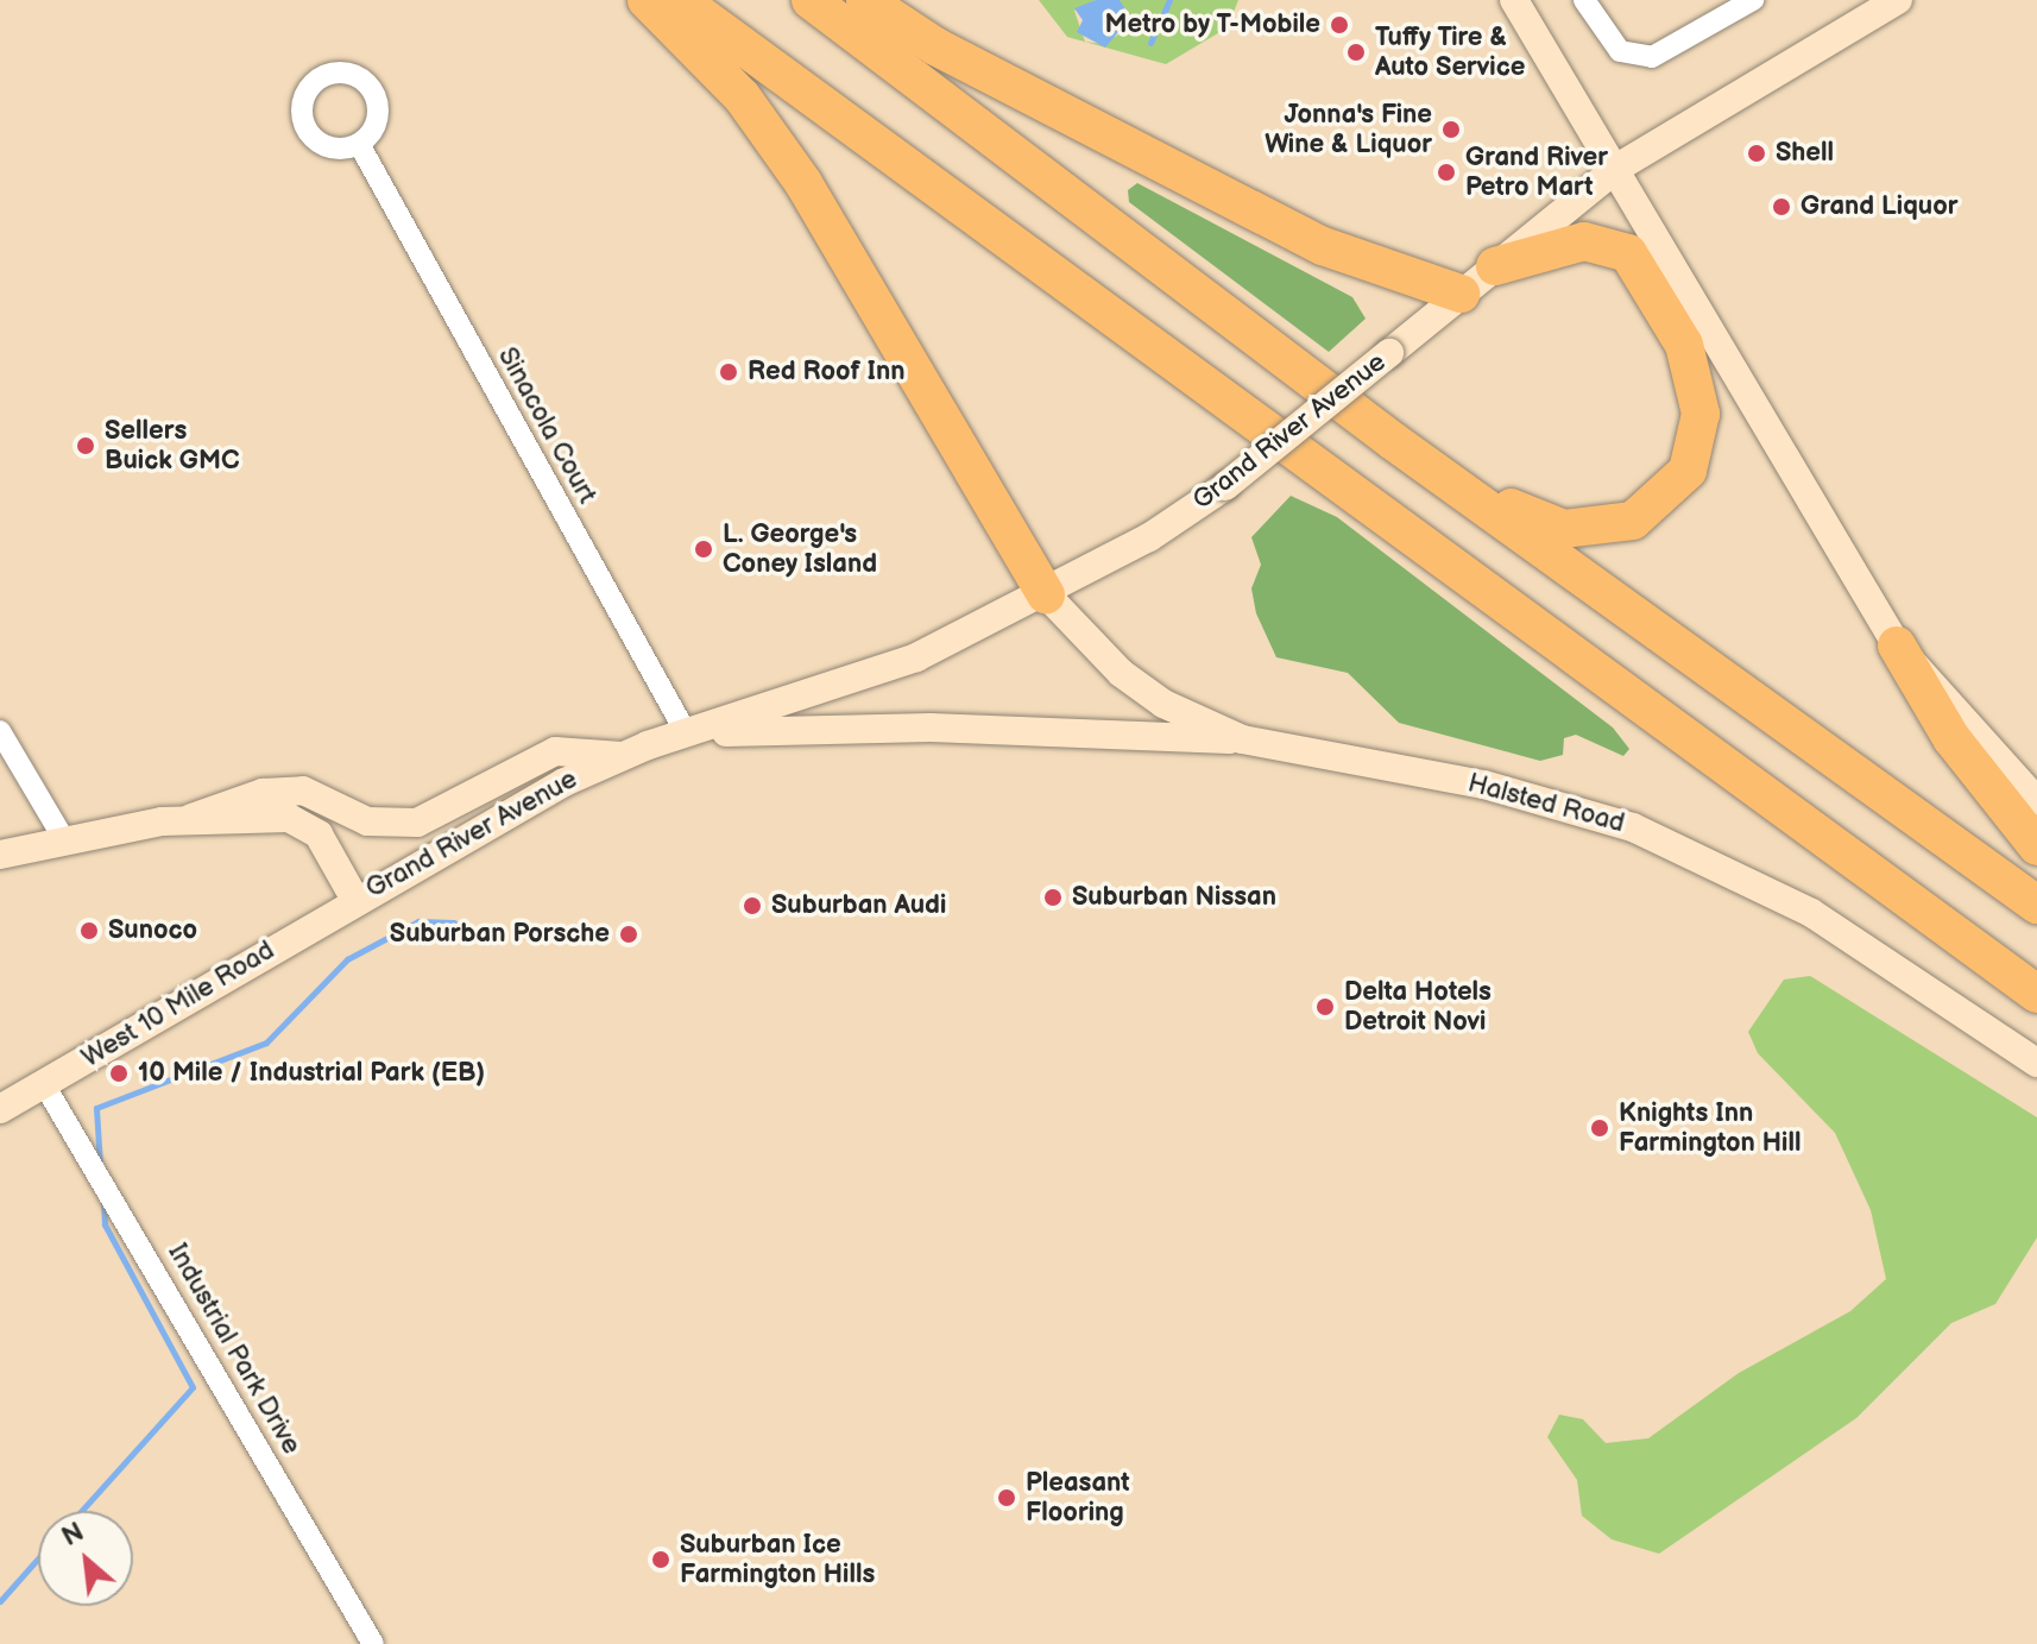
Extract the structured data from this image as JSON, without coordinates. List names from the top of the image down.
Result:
{
  "streets": {
    "main road": ["Grand River Avenue", "Halsted Road", "West 10 Mile Road"],
    "street": ["Sinacola Court", "Industrial Park Drive"]
  },
  "crossings": [
    ["Sinacola Court", "Grand River Avenue"],
    ["Grand River Avenue", "Halsted Road"],
    ["Grand River Avenue", "West 10 Mile Road"],
    ["West 10 Mile Road", "Industrial Park Drive"]
  ],
  "places": [
    "Metro by T-Mobile",
    "Tuffy Tire & Auto Service",
    "Jonna's Fine Wine & Liquor",
    "Shell",
    "Grand River Petro Mart",
    "Grand Liquor",
    "Red Roof Inn",
    "Sellers Buick GMC",
    "L. George's Coney Island",
    "Suburban Nissan",
    "Suburban Audi",
    "Sunoco",
    "Suburban Porsche",
    "Delta Hotels Detroit Novi",
    "10 Mile / Industrial Park (EB)",
    "Knights Inn Farmington Hill",
    "Pleasant Flooring",
    "Suburban Ice Farmington Hills"
  ],
  "north": "top left"
}
